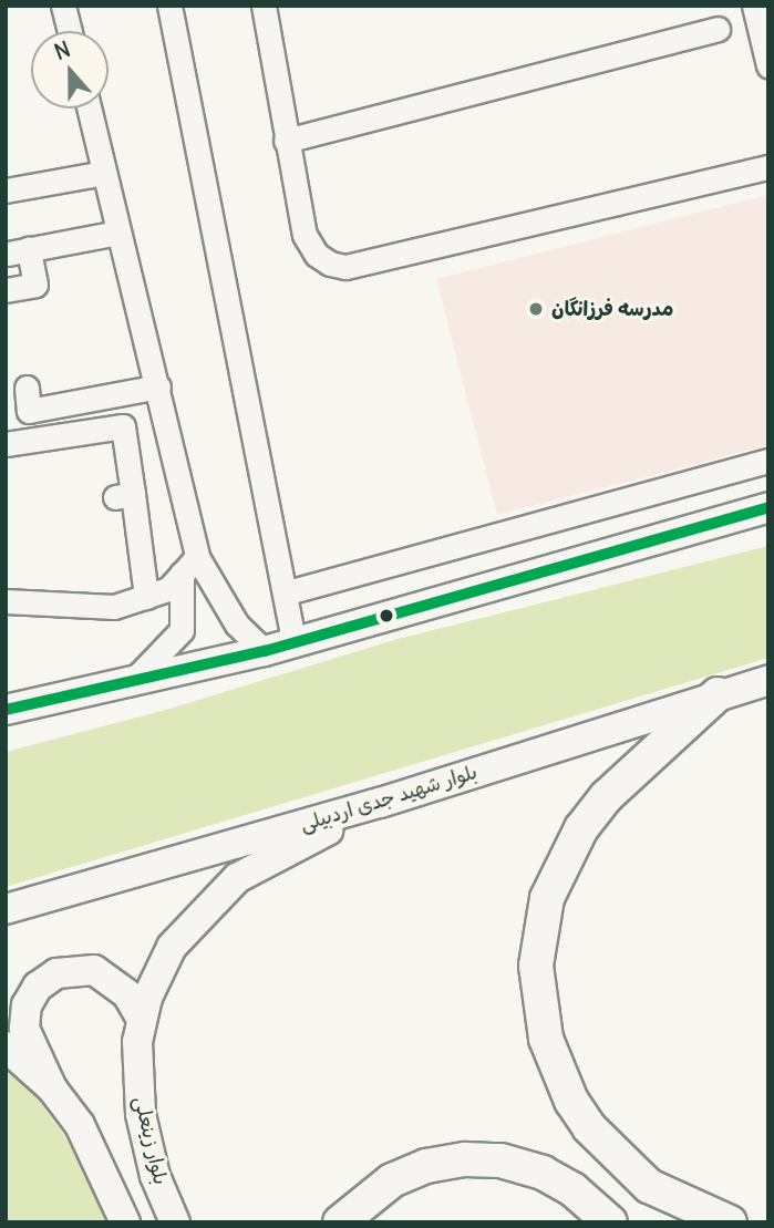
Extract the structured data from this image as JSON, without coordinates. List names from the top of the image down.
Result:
{
  "streets": {
    "main road": ["بلوار شهید جدی اردبیلی", "بلوار زینعلی"]
  },
  "crossings": [
    ["بلوار شهید جدی اردبیلی", "بلوار زینعلی"]
  ],
  "places": ["مدرسه فرزانگان"],
  "north": "top"
}
